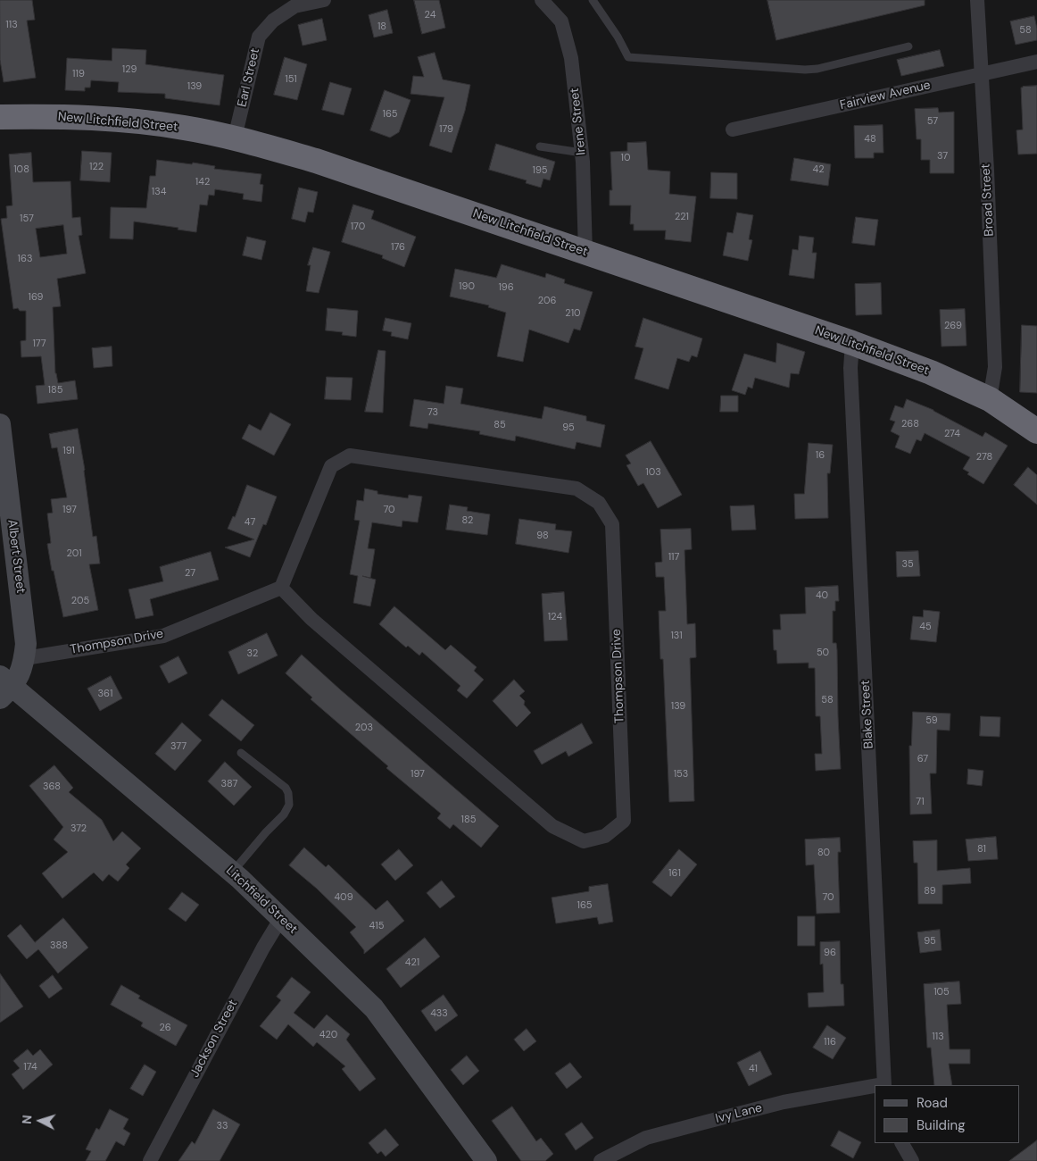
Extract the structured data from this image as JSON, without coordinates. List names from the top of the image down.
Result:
{
  "streets": {
    "highway": ["New Litchfield Street"],
    "street": [
      "Earl Street",
      "Fairview Avenue",
      "Irene Street",
      "Broad Street",
      "Albert Street",
      "Thompson Drive",
      "Blake Street",
      "Litchfield Street",
      "Jackson Street",
      "Ivy Lane"
    ]
  },
  "crossings": [
    ["Earl Street", "New Litchfield Street"],
    ["Fairview Avenue", "Broad Street"],
    ["Irene Street", "New Litchfield Street"],
    ["New Litchfield Street", "Broad Street"],
    ["New Litchfield Street", "Blake Street"],
    ["Albert Street", "Thompson Drive"],
    ["Albert Street", "Litchfield Street"],
    ["Litchfield Street", "Jackson Street"]
  ],
  "house_numbers": [
    "24",
    "113",
    "18",
    "58",
    "129",
    "119",
    "151",
    "139",
    "165",
    "57",
    "179",
    "48",
    "37",
    "10",
    "122",
    "108",
    "42",
    "195",
    "142",
    "134",
    "221",
    "157",
    "170",
    "176",
    "163",
    "190",
    "196",
    "169",
    "206",
    "210",
    "269",
    "177",
    "185",
    "73",
    "268",
    "85",
    "95",
    "274",
    "191",
    "16",
    "278",
    "103",
    "197",
    "70",
    "82",
    "47",
    "98",
    "201",
    "117",
    "35",
    "27",
    "40",
    "205",
    "124",
    "45",
    "131",
    "50",
    "32",
    "361",
    "58",
    "139",
    "59",
    "203",
    "377",
    "67",
    "197",
    "153",
    "387",
    "368",
    "71",
    "185",
    "372",
    "81",
    "80",
    "161",
    "89",
    "409",
    "70",
    "165",
    "415",
    "95",
    "388",
    "96",
    "421",
    "105",
    "433",
    "26",
    "420",
    "113",
    "116",
    "174",
    "41",
    "33"
  ],
  "legend": ["Road", "Building"],
  "north": "left"
}
